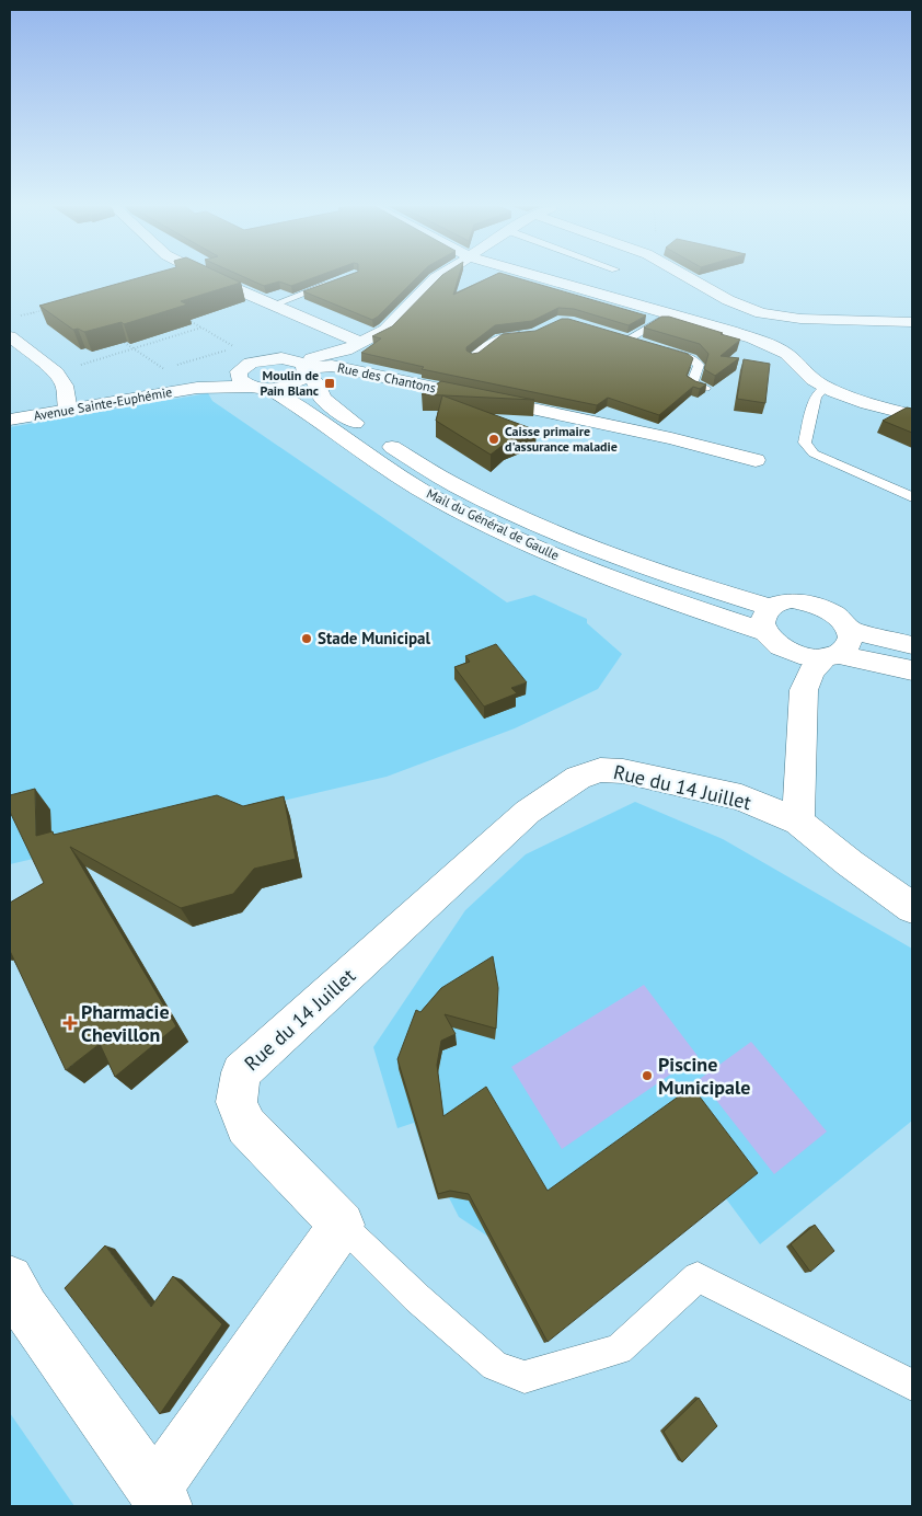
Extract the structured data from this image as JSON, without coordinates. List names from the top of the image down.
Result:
{
  "streets": {
    "street": [
      "Rue des Chantons",
      "Avenue Sainte-Euphémie",
      "Mail du Général de Gaulle",
      "Rue du 14 Juillet"
    ]
  },
  "crossings": [
    ["Rue des Chantons", "Avenue Sainte-Euphémie"],
    ["Rue des Chantons", "Mail du Général de Gaulle"],
    ["Avenue Sainte-Euphémie", "Mail du Général de Gaulle"]
  ],
  "places": {
    "transit": ["Moulin de Pain Blanc"],
    "other": ["Caisse primaire d'assurance maladie", "Stade Municipal", "Piscine Municipale"],
    "health": ["Pharmacie Chevillon"]
  }
}
